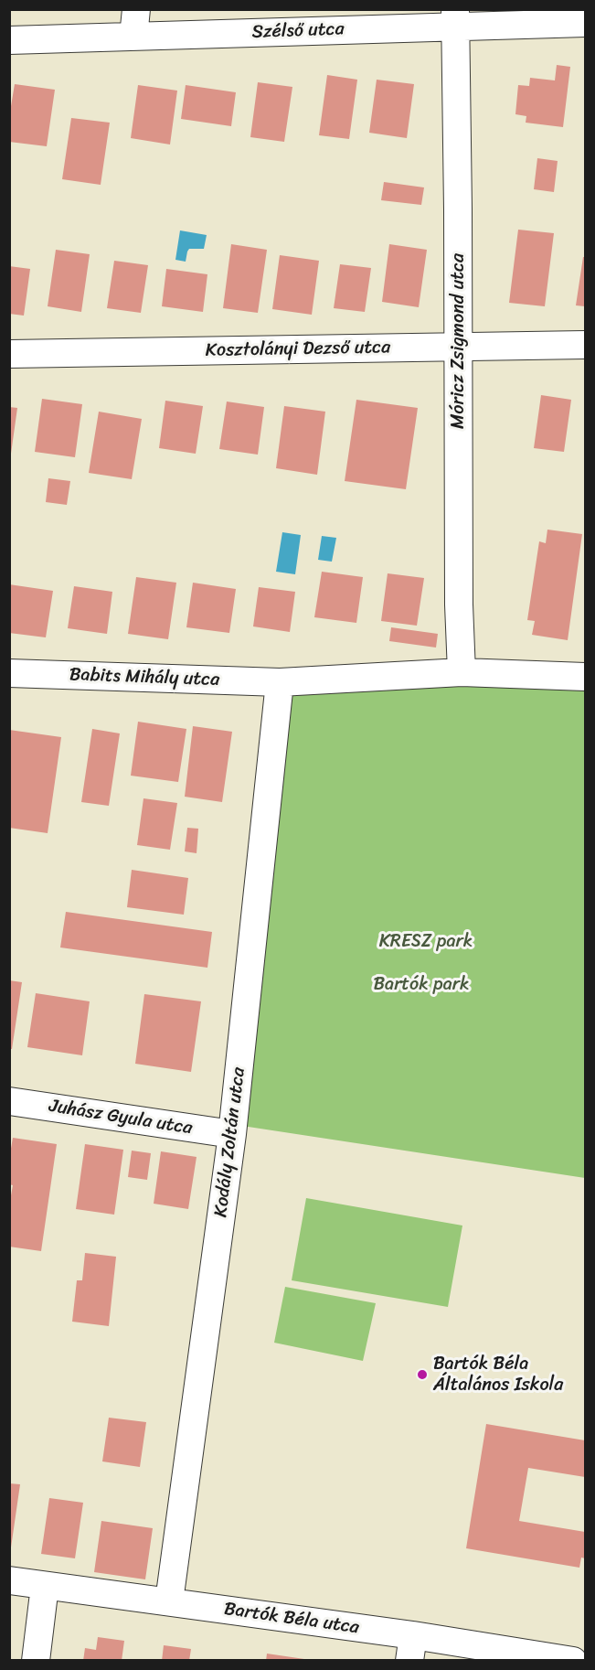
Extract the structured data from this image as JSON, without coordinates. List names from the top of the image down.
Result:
{
  "streets": {
    "street": [
      "Szélső utca",
      "Móricz Zsigmond utca",
      "Kosztolányi Dezső utca",
      "Babits Mihály utca",
      "Juhász Gyula utca",
      "Kodály Zoltán utca",
      "Bartók Béla utca"
    ]
  },
  "crossings": [
    ["Szélső utca", "Móricz Zsigmond utca"],
    ["Móricz Zsigmond utca", "Kosztolányi Dezső utca"],
    ["Móricz Zsigmond utca", "Babits Mihály utca"],
    ["Babits Mihály utca", "Kodály Zoltán utca"],
    ["Juhász Gyula utca", "Kodály Zoltán utca"],
    ["Kodály Zoltán utca", "Bartók Béla utca"]
  ],
  "parks": ["KRESZ park", "Bartók park"],
  "places": ["Bartók Béla Általános Iskola"]
}
